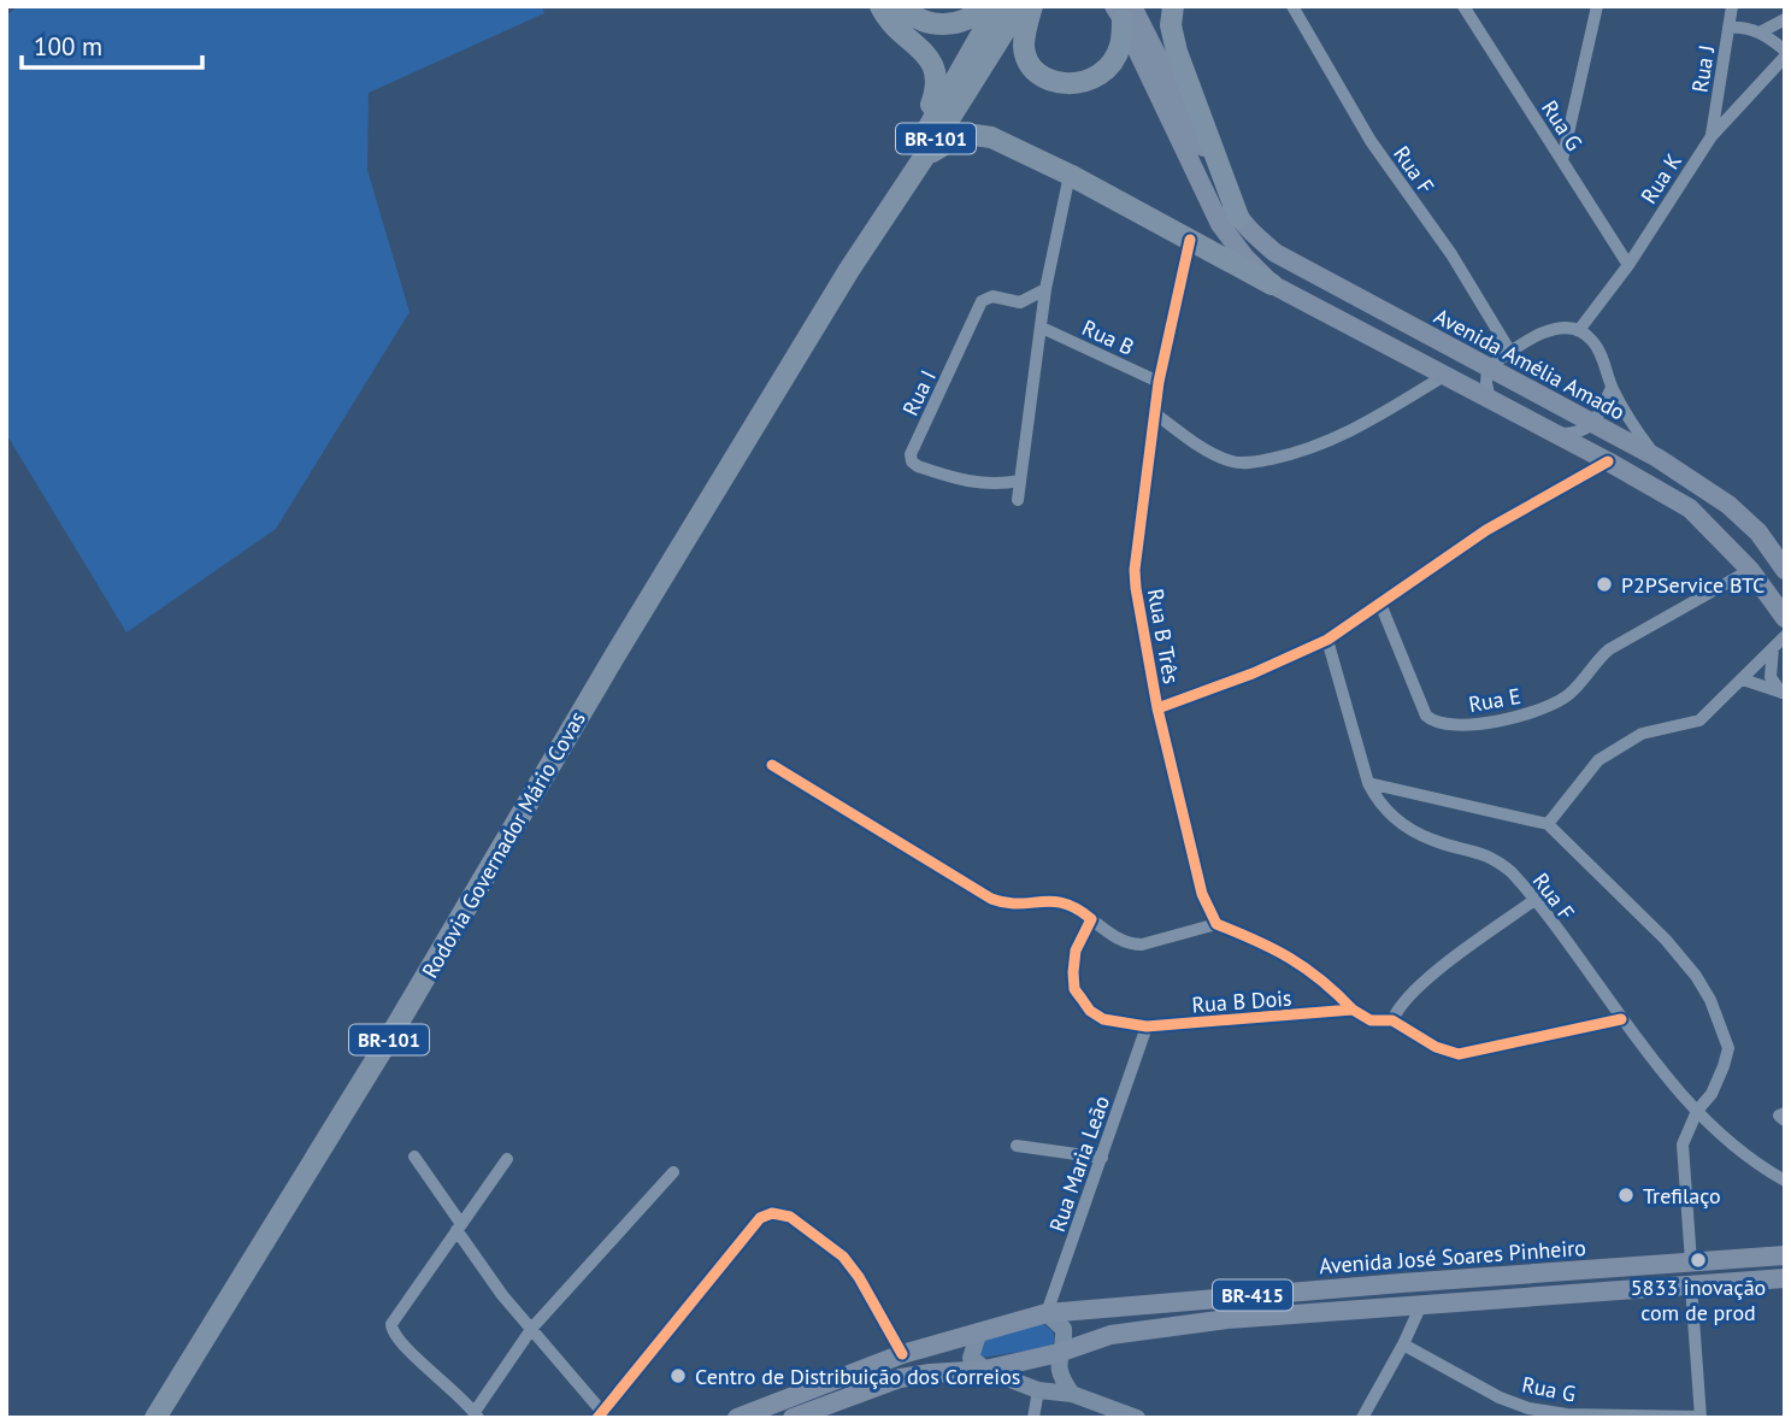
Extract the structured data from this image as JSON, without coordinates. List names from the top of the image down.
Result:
{
  "streets": {
    "highway": ["BR-101", "Rodovia Governador Mário Covas"],
    "main road": ["Avenida Amélia Amado", "Avenida José Soares Pinheiro", "BR-415"],
    "street": [
      "Rua J",
      "Rua G",
      "Rua F",
      "Rua K",
      "Rua B",
      "Rua I",
      "Rua B Três",
      "Rua E",
      "Rua B Dois",
      "Rua Maria Leão"
    ]
  },
  "crossings": [
    ["Rua J", "Rua K"],
    ["Rua G", "Rua K"],
    ["Rua F", "Rua B Dois"],
    ["Rua B", "Rua B Três"],
    ["Rua B Dois", "Rua Maria Leão"],
    ["Rua Maria Leão", "Avenida José Soares Pinheiro"]
  ],
  "places": [
    "P2PService BTC",
    "Trefilaço",
    "5833 inovação com de prod",
    "Centro de Distribuição dos Correios"
  ],
  "scale_bar": "100 m"
}
